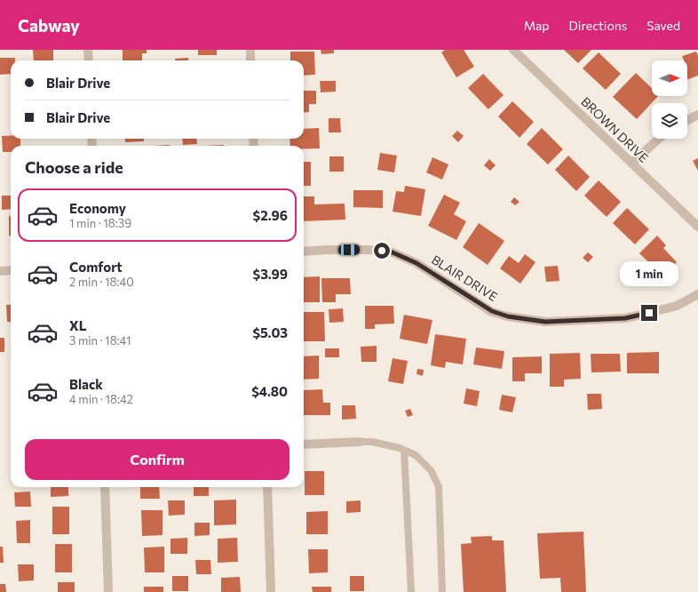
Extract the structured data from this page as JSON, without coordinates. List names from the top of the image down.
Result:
{
  "streets": {
    "street": ["BROWN DRIVE", "BLAIR DRIVE"]
  },
  "north": "right",
  "page": {
    "header": "Cabway",
    "nav": ["Map", "Directions", "Saved"],
    "banner": ["Blair Drive", "Blair Drive"],
    "heading": "Choose a ride",
    "list": [
      {
        "name": "Economy",
        "note": "1 min · 18:39",
        "value": "$2.96"
      },
      {
        "name": "Comfort",
        "note": "2 min · 18:40",
        "value": "$3.99"
      },
      {
        "name": "XL",
        "note": "3 min · 18:41",
        "value": "$5.03"
      },
      {
        "name": "Black",
        "note": "4 min · 18:42",
        "value": "$4.80"
      }
    ],
    "bubble": "1 min",
    "buttons": "Confirm"
  }
}
